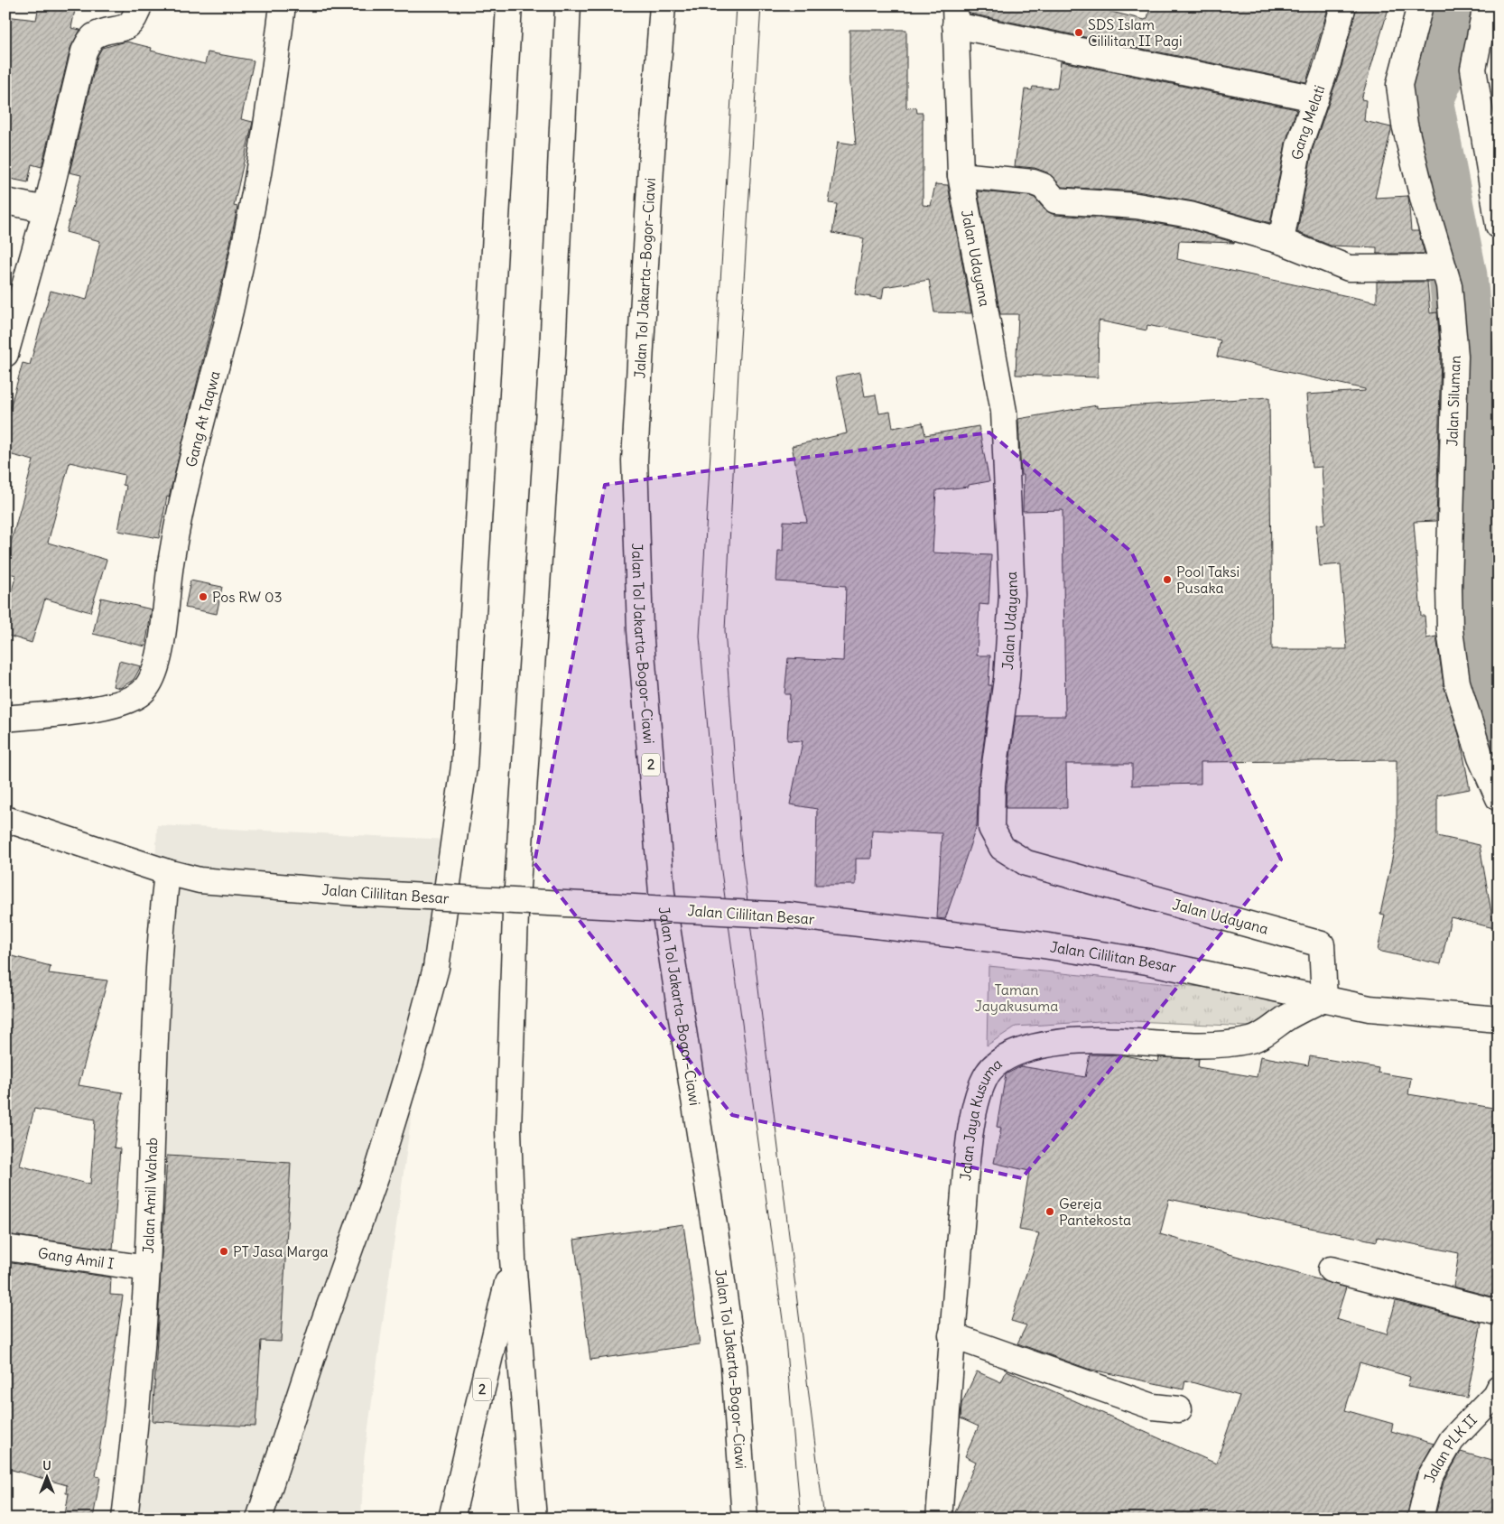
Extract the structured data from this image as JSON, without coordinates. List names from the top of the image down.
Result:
{
  "streets": {
    "main road": [
      "Gang Melati",
      "Jalan Udayana",
      "Jalan Tol Jakarta–Bogor–Ciawi",
      "Jalan Siluman",
      "Gang At Taqwa",
      "2",
      "Jalan Cililitan Besar",
      "Jalan Jaya Kusuma",
      "Jalan Amil Wahab",
      "Gang Amil I",
      "Jalan PLK II"
    ]
  },
  "crossings": [
    ["Jalan Udayana", "Jalan Cililitan Besar"],
    ["Jalan Udayana", "Jalan Jaya Kusuma"],
    ["Jalan Cililitan Besar", "Jalan Jaya Kusuma"],
    ["Jalan Cililitan Besar", "Jalan Amil Wahab"],
    ["Jalan Amil Wahab", "Gang Amil I"]
  ],
  "parks": ["Taman Jayakusuma"],
  "places": [
    "SDS Islam Cililitan II Pagi",
    "Pool Taksi Pusaka",
    "Pos RW 03",
    "Gereja Pantekosta",
    "PT Jasa Marga"
  ],
  "north": "top"
}
